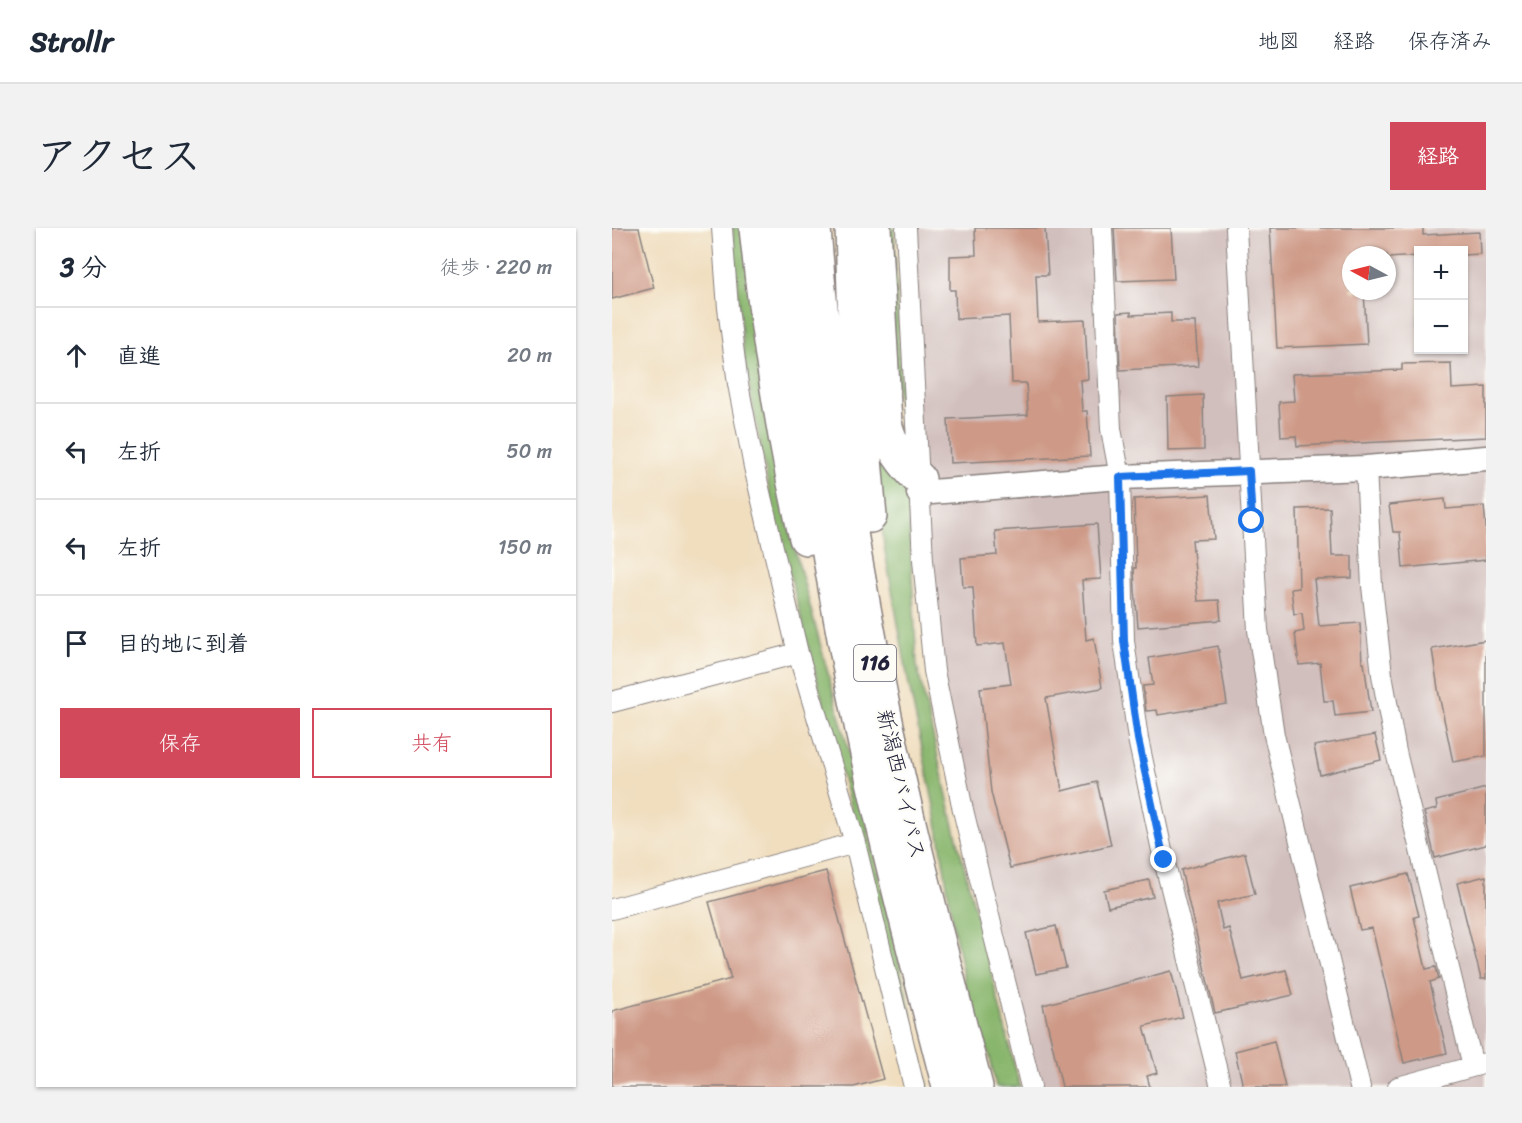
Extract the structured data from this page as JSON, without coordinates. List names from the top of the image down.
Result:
{
  "streets": {
    "highway": ["116", "新潟西バイパス"]
  },
  "north": "left",
  "page": {
    "header": "Strollr",
    "nav": ["地図", "経路", "保存済み"],
    "title": "アクセス",
    "buttons": [
      "経路",
      ["保存", "共有"]
    ],
    "heading": ["3 分", "徒歩 · 220 m"],
    "map_buttons": ["+", "−"],
    "list": [
      ["直進", "20 m"],
      ["左折", "50 m"],
      ["左折", "150 m"],
      "目的地に到着"
    ]
  }
}
